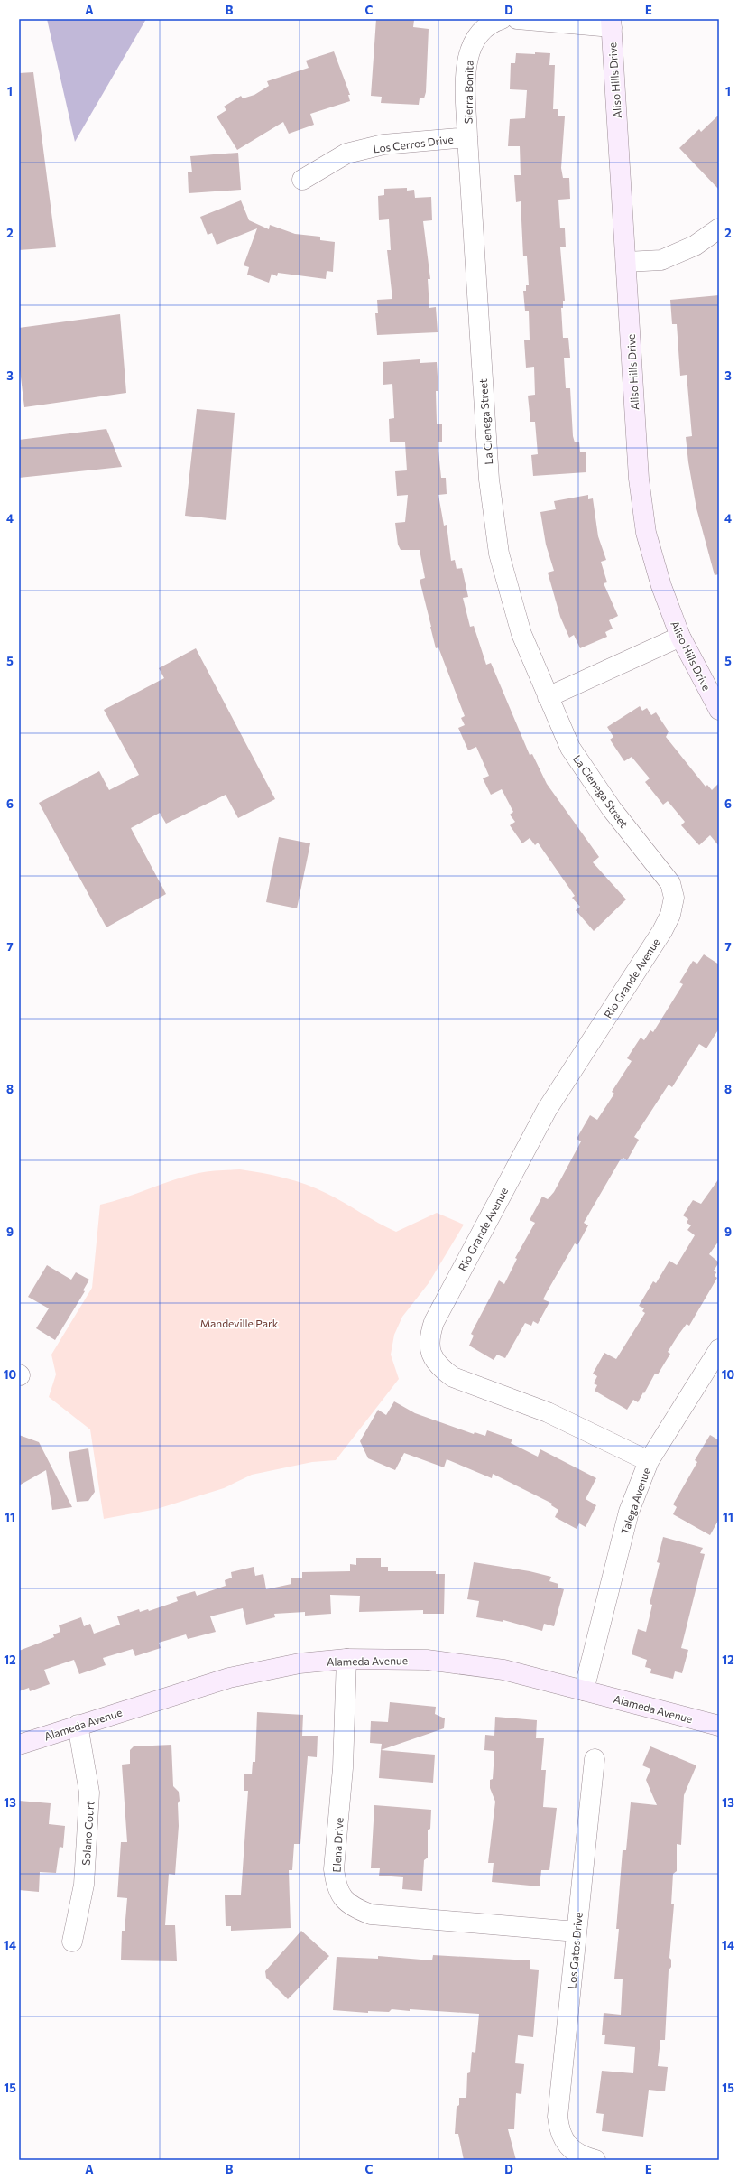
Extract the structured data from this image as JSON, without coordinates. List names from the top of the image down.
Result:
{
  "streets": {
    "street": [
      "Aliso Hills Drive",
      "Sierra Bonita",
      "Los Cerros Drive",
      "La Cienega Street",
      "Rio Grande Avenue",
      "Talega Avenue",
      "Alameda Avenue",
      "Solano Court",
      "Elena Drive",
      "Los Gatos Drive"
    ]
  },
  "crossings": [
    ["Sierra Bonita", "Los Cerros Drive"],
    ["Sierra Bonita", "La Cienega Street"],
    ["Los Cerros Drive", "La Cienega Street"],
    ["La Cienega Street", "Rio Grande Avenue"],
    ["Rio Grande Avenue", "Talega Avenue"],
    ["Talega Avenue", "Alameda Avenue"],
    ["Alameda Avenue", "Solano Court"],
    ["Alameda Avenue", "Elena Drive"],
    ["Elena Drive", "Los Gatos Drive"]
  ],
  "parks": ["Mandeville Park"],
  "grid": {
    "columns": [
      "A",
      "B",
      "C",
      "D",
      "E"
    ],
    "rows": [
      "1",
      "2",
      "3",
      "4",
      "5",
      "6",
      "7",
      "8",
      "9",
      "10",
      "11",
      "12",
      "13",
      "14",
      "15"
    ]
  }
}
